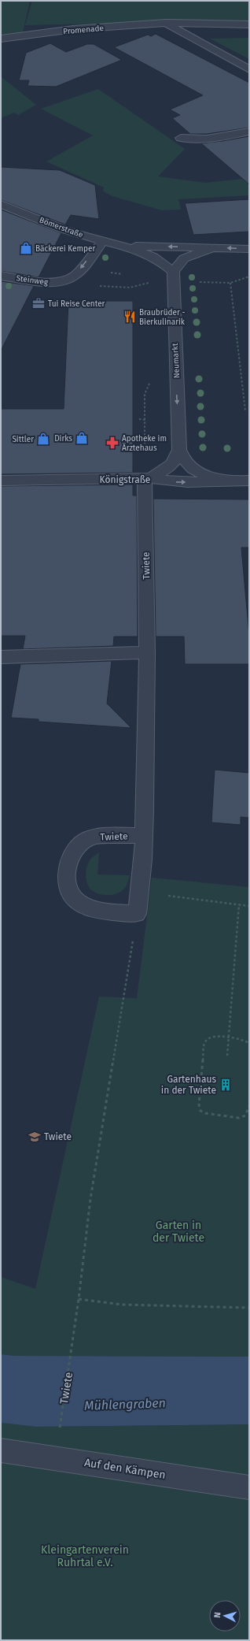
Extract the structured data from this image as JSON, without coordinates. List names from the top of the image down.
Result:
{
  "streets": {
    "street": [
      "Promenade",
      "Bömerstraße",
      "Steinweg",
      "Neumarkt",
      "Königstraße",
      "Twiete",
      "Auf den Kämpen"
    ]
  },
  "crossings": [
    ["Bömerstraße", "Steinweg"],
    ["Neumarkt", "Königstraße"],
    ["Neumarkt", "Twiete"],
    ["Königstraße", "Twiete"]
  ],
  "one_way": ["Steinweg", "Neumarkt"],
  "water": ["Mühlengraben"],
  "parks": ["Garten in der Twiete", "Kleingartenverein Ruhrtal e.V."],
  "places": {
    "shop": ["Bäckerei Kemper", "Dirks", "Sittler"],
    "office": ["Tui Reise Center"],
    "restaurant": ["Braubrüder - Bierkulinarik"],
    "pharmacy": ["Apotheke im Ärztehaus"],
    "building": ["Gartenhaus in der Twiete"],
    "school or university": ["Twiete"]
  },
  "north": "left"
}
